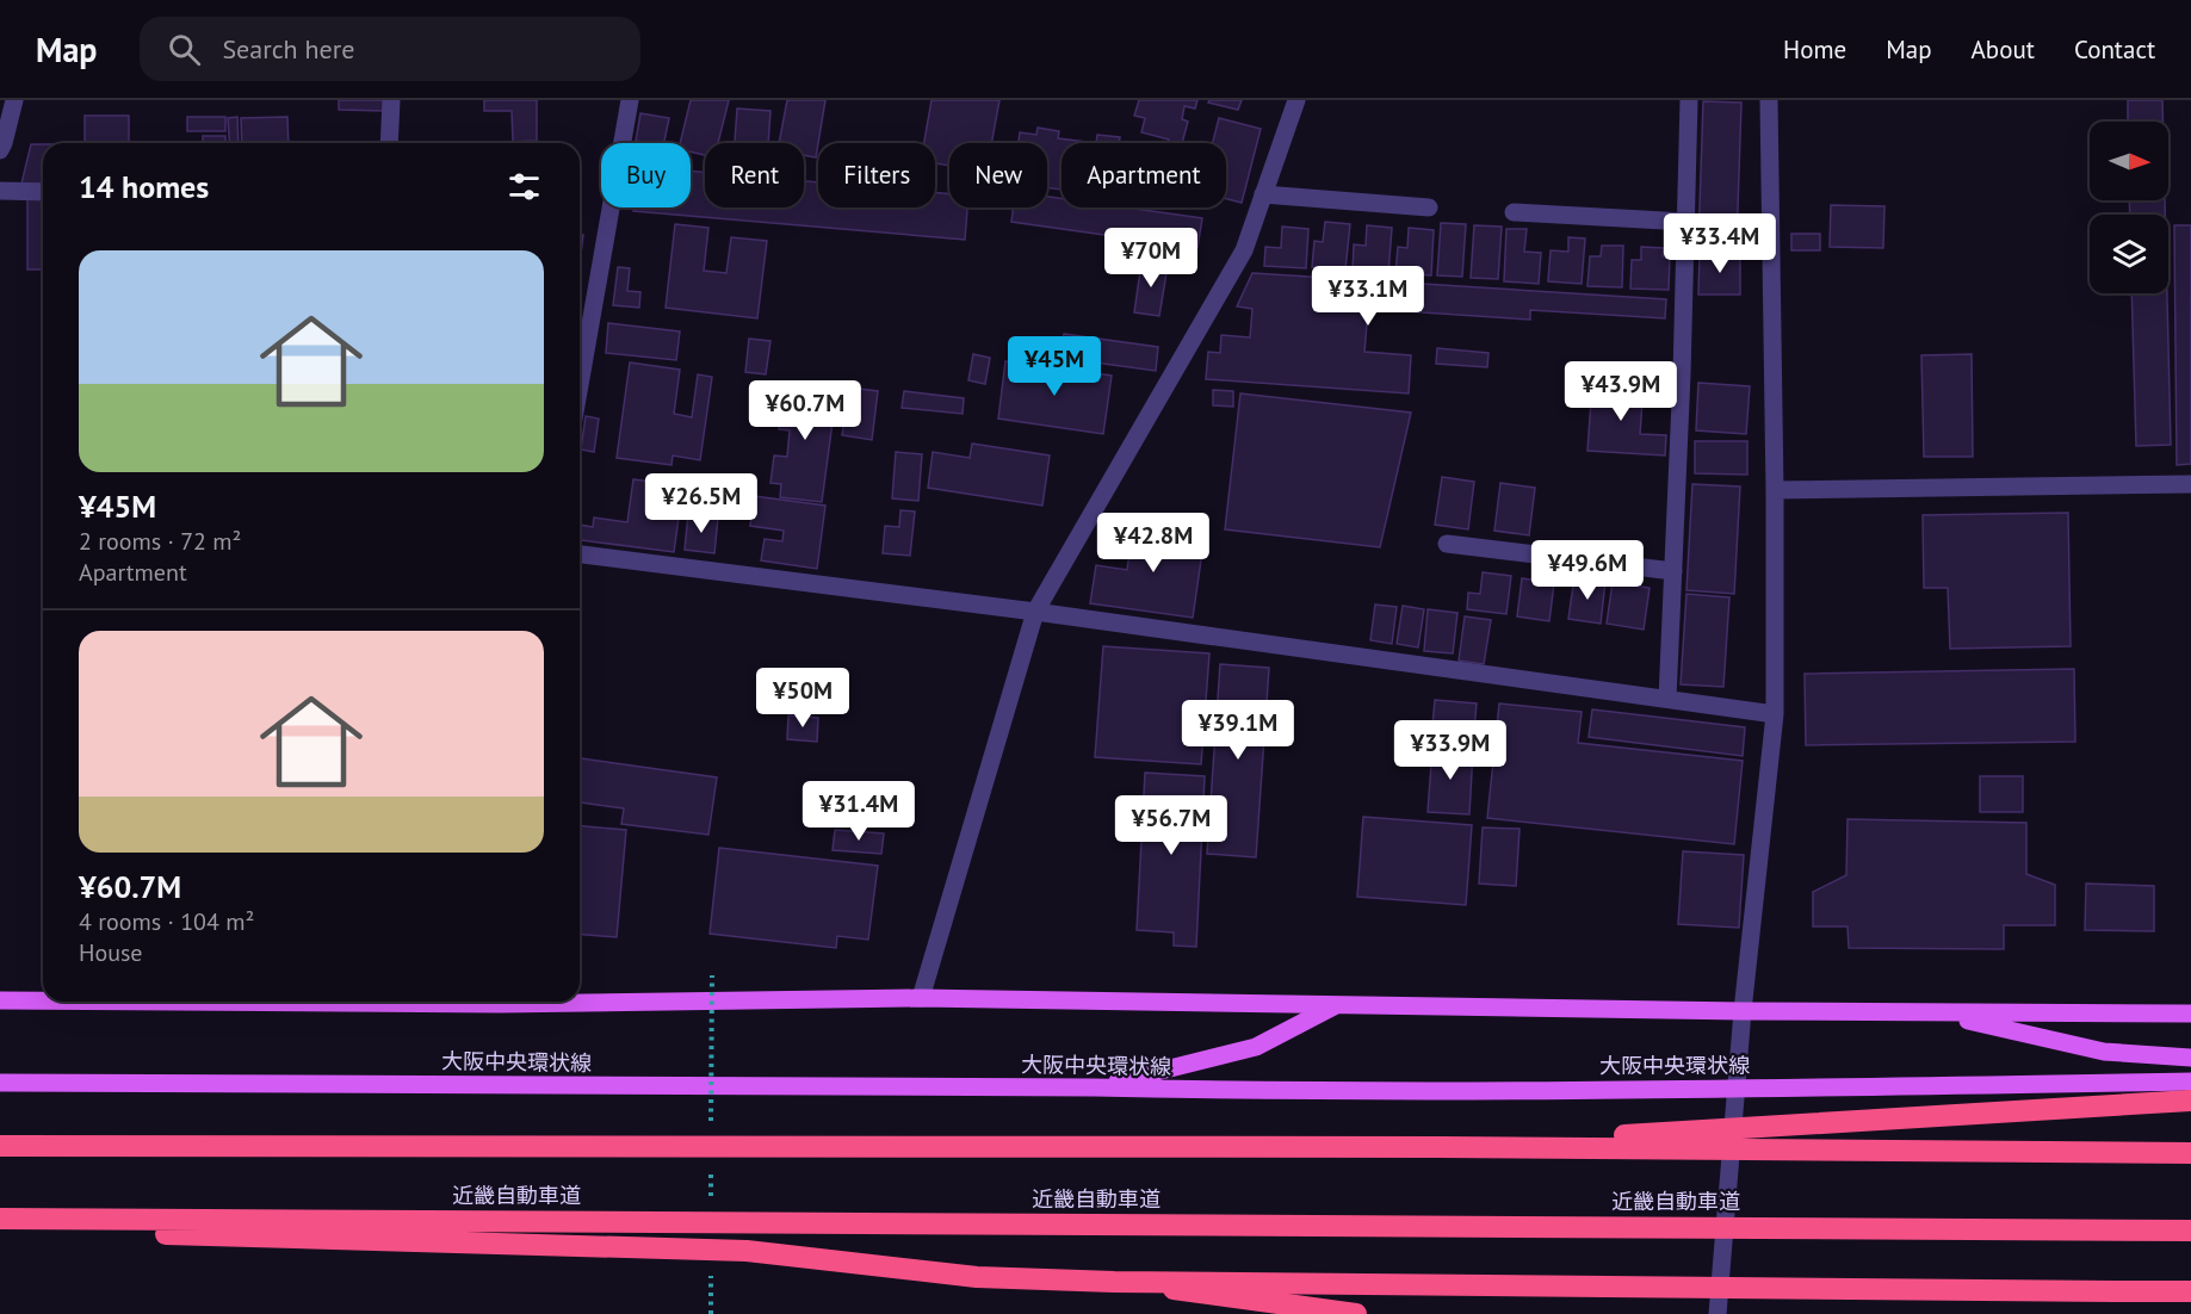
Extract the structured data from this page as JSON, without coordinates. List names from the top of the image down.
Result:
{
  "streets": {
    "highway": ["近畿自動車道"],
    "main road": ["大阪中央環状線"]
  },
  "north": "right",
  "page": {
    "header": "Map",
    "search": "Search here",
    "nav": [
      "Home",
      "Map",
      "About",
      "Contact"
    ],
    "chip": [
      "Buy",
      "Rent",
      "Filters",
      "New",
      "Apartment"
    ],
    "heading": "14 homes",
    "price": [
      "¥33.4M",
      "¥70M",
      "¥33.1M",
      "¥45M",
      "¥43.9M",
      "¥60.7M",
      "¥26.5M",
      "¥42.8M",
      "¥49.6M",
      "¥50M",
      "¥39.1M",
      "¥33.9M",
      "¥31.4M",
      "¥56.7M"
    ],
    "list": [
      {
        "name": "¥45M",
        "note": "2 rooms · 72 m² · Apartment"
      },
      {
        "name": "¥60.7M",
        "note": "4 rooms · 104 m² · House"
      }
    ]
  }
}
